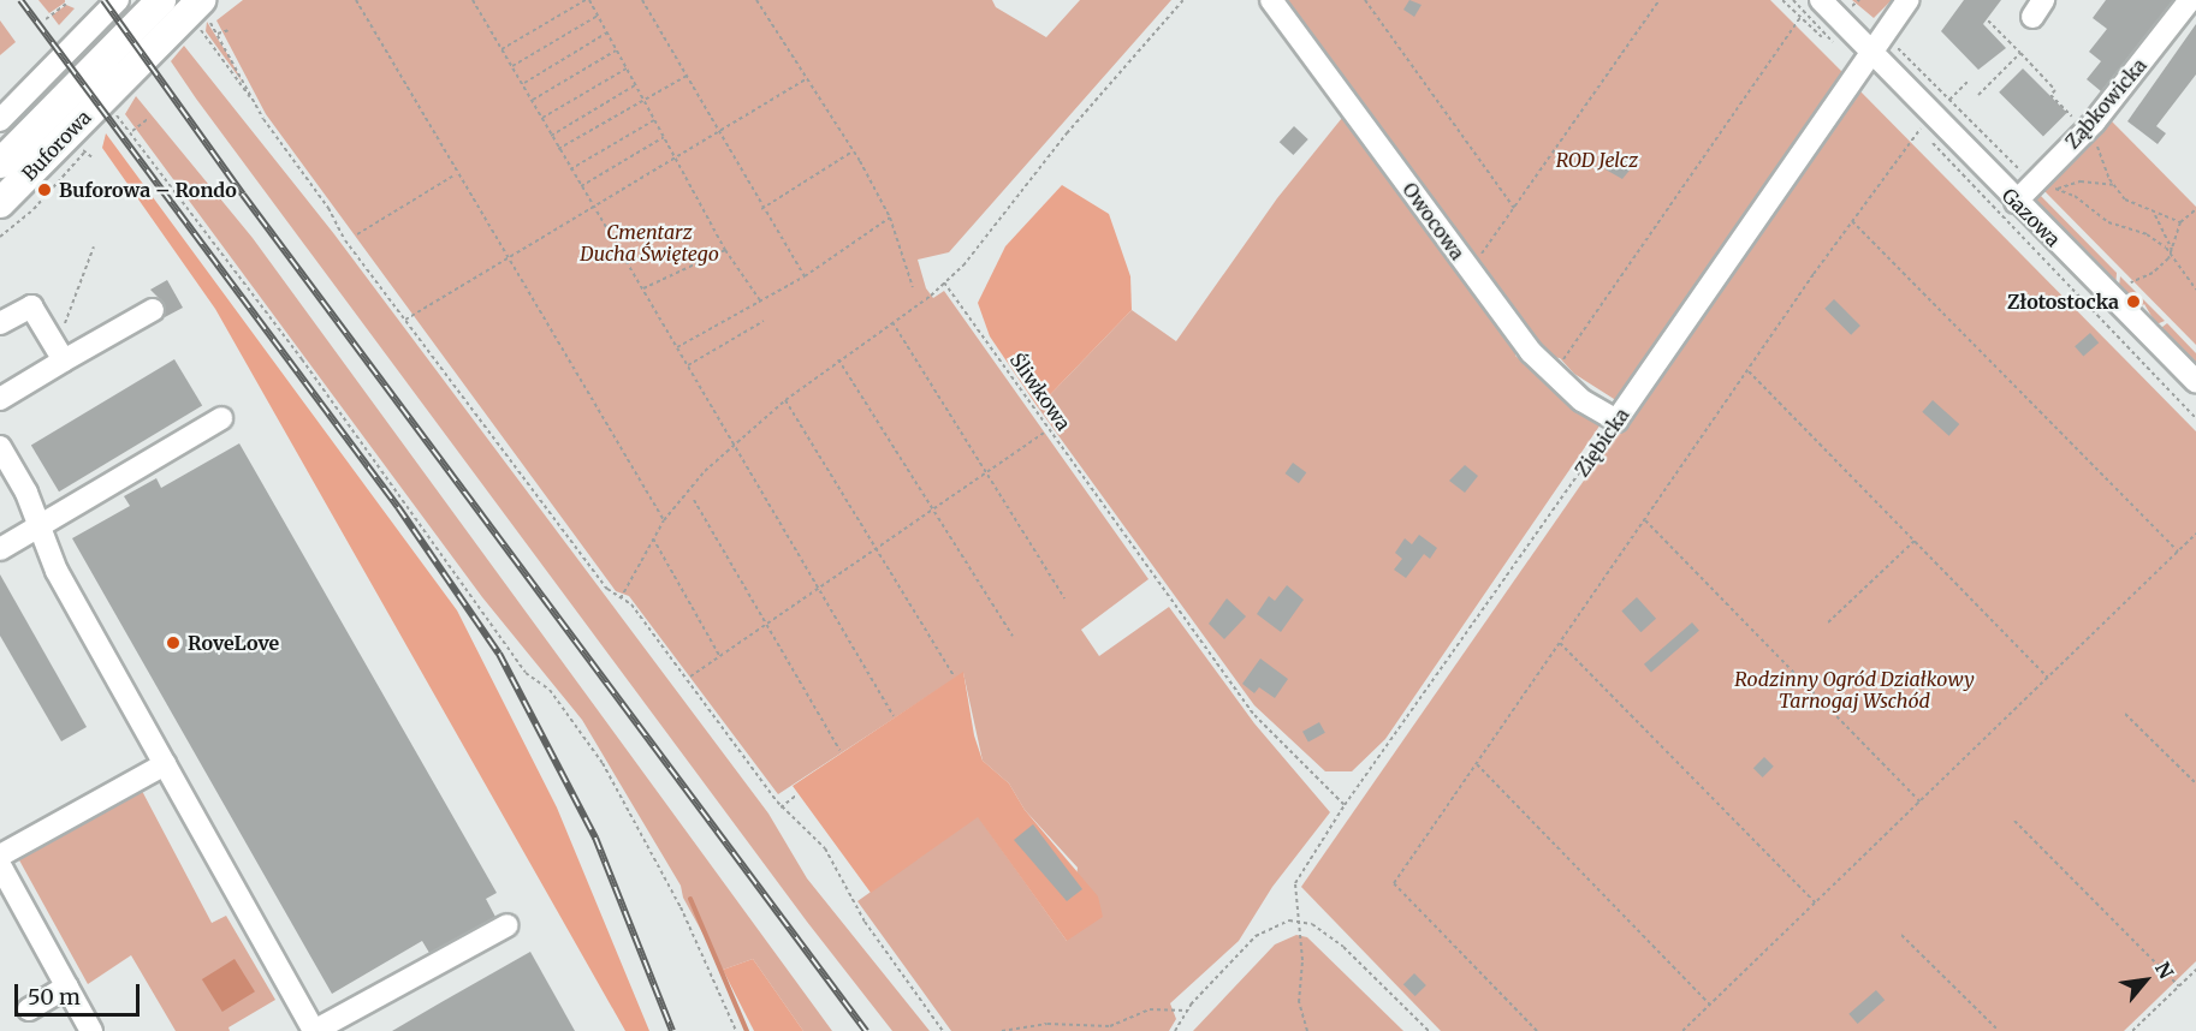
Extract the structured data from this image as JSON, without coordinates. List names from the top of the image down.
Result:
{
  "streets": {
    "main road": ["Buforowa"],
    "street": [
      "Ząbkowicka",
      "Gazowa",
      "Owocowa",
      "Ziębicka"
    ],
    "path": ["Śliwkowa"]
  },
  "crossings": [
    ["Ząbkowicka", "Gazowa"],
    ["Gazowa", "Ziębicka"],
    ["Owocowa", "Ziębicka"],
    ["Śliwkowa", "Ziębicka"]
  ],
  "parks": ["ROD Jelcz", "Cmentarz Ducha Świętego", "Rodzinny Ogród Działkowy Tarnogaj Wschód"],
  "places": ["Buforowa – Rondo", "Złotostocka", "RoveLove"],
  "scale_bar": "50 m",
  "north": "top right"
}
